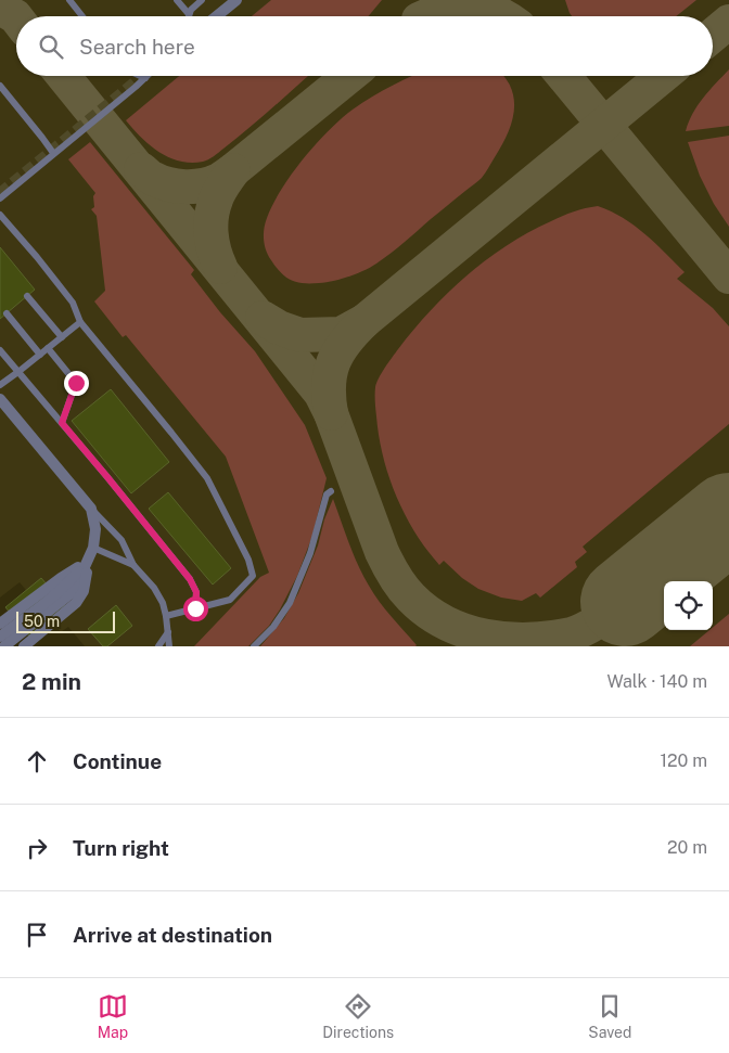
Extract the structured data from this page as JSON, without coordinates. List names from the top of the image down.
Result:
{
  "scale_bar": "50 m",
  "page": {
    "search": "Search here",
    "scale": "50 m",
    "heading": ["2 min", "Walk · 140 m"],
    "list": [
      ["Continue", "120 m"],
      ["Turn right", "20 m"],
      "Arrive at destination"
    ],
    "nav": ["Map", "Directions", "Saved"]
  }
}
